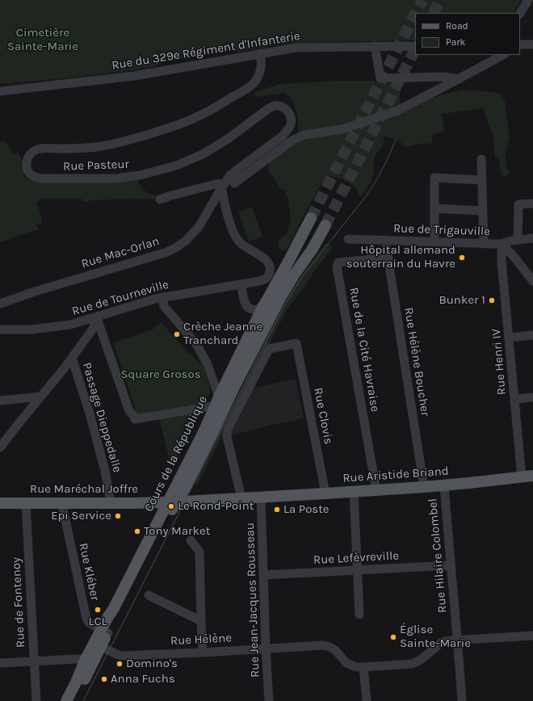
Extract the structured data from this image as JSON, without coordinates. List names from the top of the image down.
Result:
{
  "streets": {
    "main road": ["Cours de la République", "Rue Aristide Briand", "Rue Maréchal Joffre"],
    "street": [
      "Rue du 329e Régiment d'Infanterie",
      "Rue Pasteur",
      "Rue de Trigauville",
      "Rue Mac-Orlan",
      "Rue de Tourneville",
      "Rue de la Cité Havraise",
      "Rue Hélène Boucher",
      "Rue Henri IV",
      "Rue Clovis",
      "Passage Dieppedalle",
      "Rue Hilaire Colombel",
      "Rue Lefèvreville",
      "Rue Kléber",
      "Rue Jean-Jacques Rousseau",
      "Rue de Fontenoy",
      "Rue Hélène"
    ]
  },
  "crossings": [
    ["Rue du 329e Régiment d'Infanterie", "Rue Pasteur"],
    ["Rue Pasteur", "Rue Mac-Orlan"],
    ["Rue de Trigauville", "Rue Hélène Boucher"],
    ["Rue de Trigauville", "Rue Henri IV"],
    ["Rue de la Cité Havraise", "Rue Hélène Boucher"],
    ["Rue de la Cité Havraise", "Rue Aristide Briand"],
    ["Rue Hélène Boucher", "Rue Aristide Briand"],
    ["Rue Henri IV", "Rue Aristide Briand"],
    ["Rue Clovis", "Rue Aristide Briand"],
    ["Rue Clovis", "Rue Maréchal Joffre"],
    ["Passage Dieppedalle", "Rue Maréchal Joffre"],
    ["Cours de la République", "Rue Maréchal Joffre"],
    ["Cours de la République", "Rue Kléber"],
    ["Cours de la République", "Rue Hélène"],
    ["Rue Aristide Briand", "Rue Maréchal Joffre"],
    ["Rue Aristide Briand", "Rue Hilaire Colombel"],
    ["Rue Aristide Briand", "Rue Jean-Jacques Rousseau"],
    ["Rue Maréchal Joffre", "Rue Kléber"],
    ["Rue Maréchal Joffre", "Rue de Fontenoy"],
    ["Rue Hilaire Colombel", "Rue Lefèvreville"],
    ["Rue Lefèvreville", "Rue Jean-Jacques Rousseau"],
    ["Rue Jean-Jacques Rousseau", "Rue Hélène"]
  ],
  "parks": ["Cimetière Sainte-Marie", "Square Grosos"],
  "places": [
    "Hôpital allemand souterrain du Havre",
    "Bunker 1",
    "Crèche Jeanne Tranchard",
    "Le Rond-Point",
    "La Poste",
    "Epi Service",
    "Tony Market",
    "LCL",
    "Église Sainte-Marie",
    "Domino's",
    "Anna Fuchs"
  ],
  "legend": ["Road", "Park"]
}
